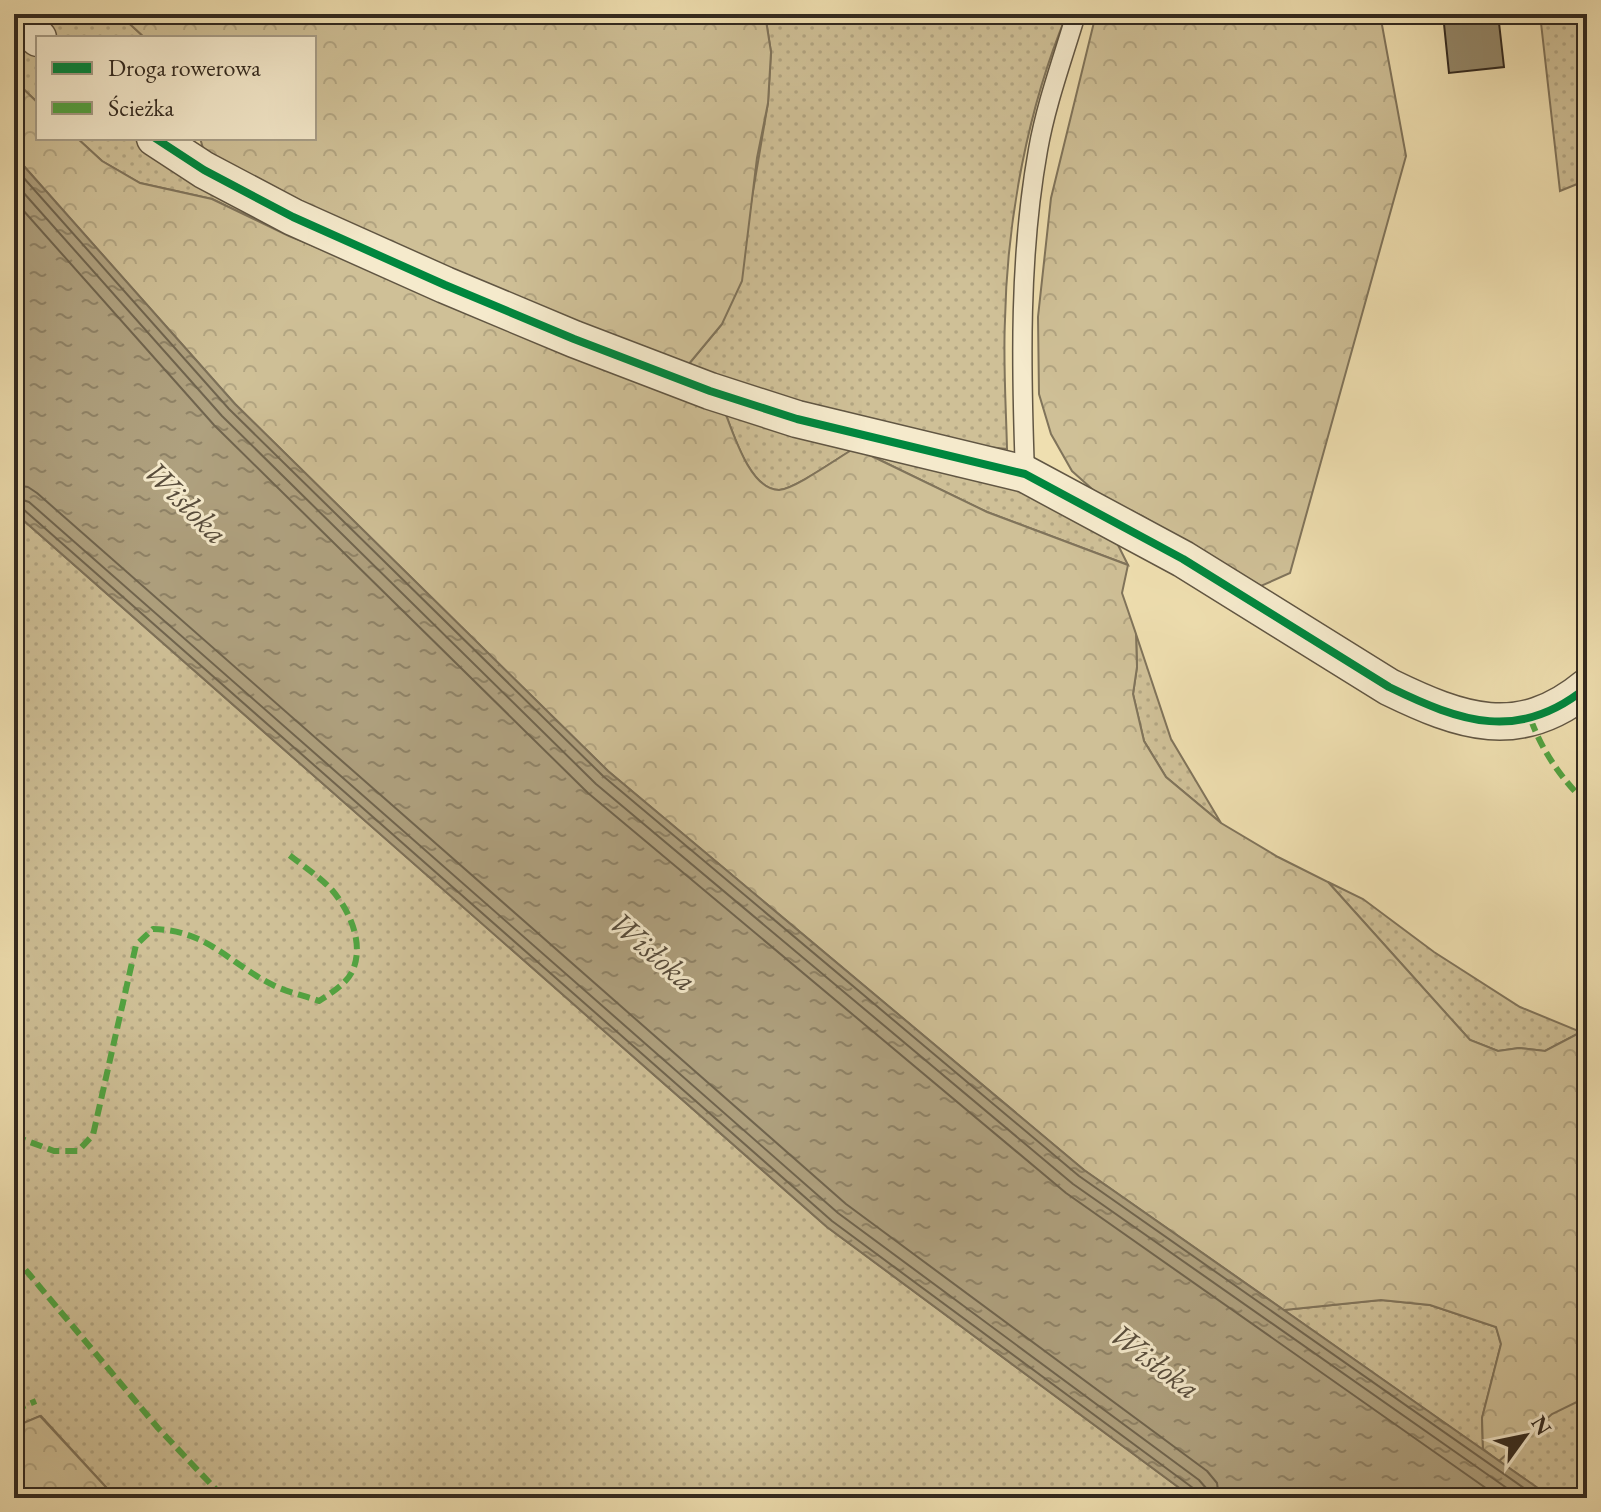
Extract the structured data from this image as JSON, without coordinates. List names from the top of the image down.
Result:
{
  "water": ["Wisłoka"],
  "legend": ["Droga rowerowa", "Ścieżka"],
  "north": "top right"
}
